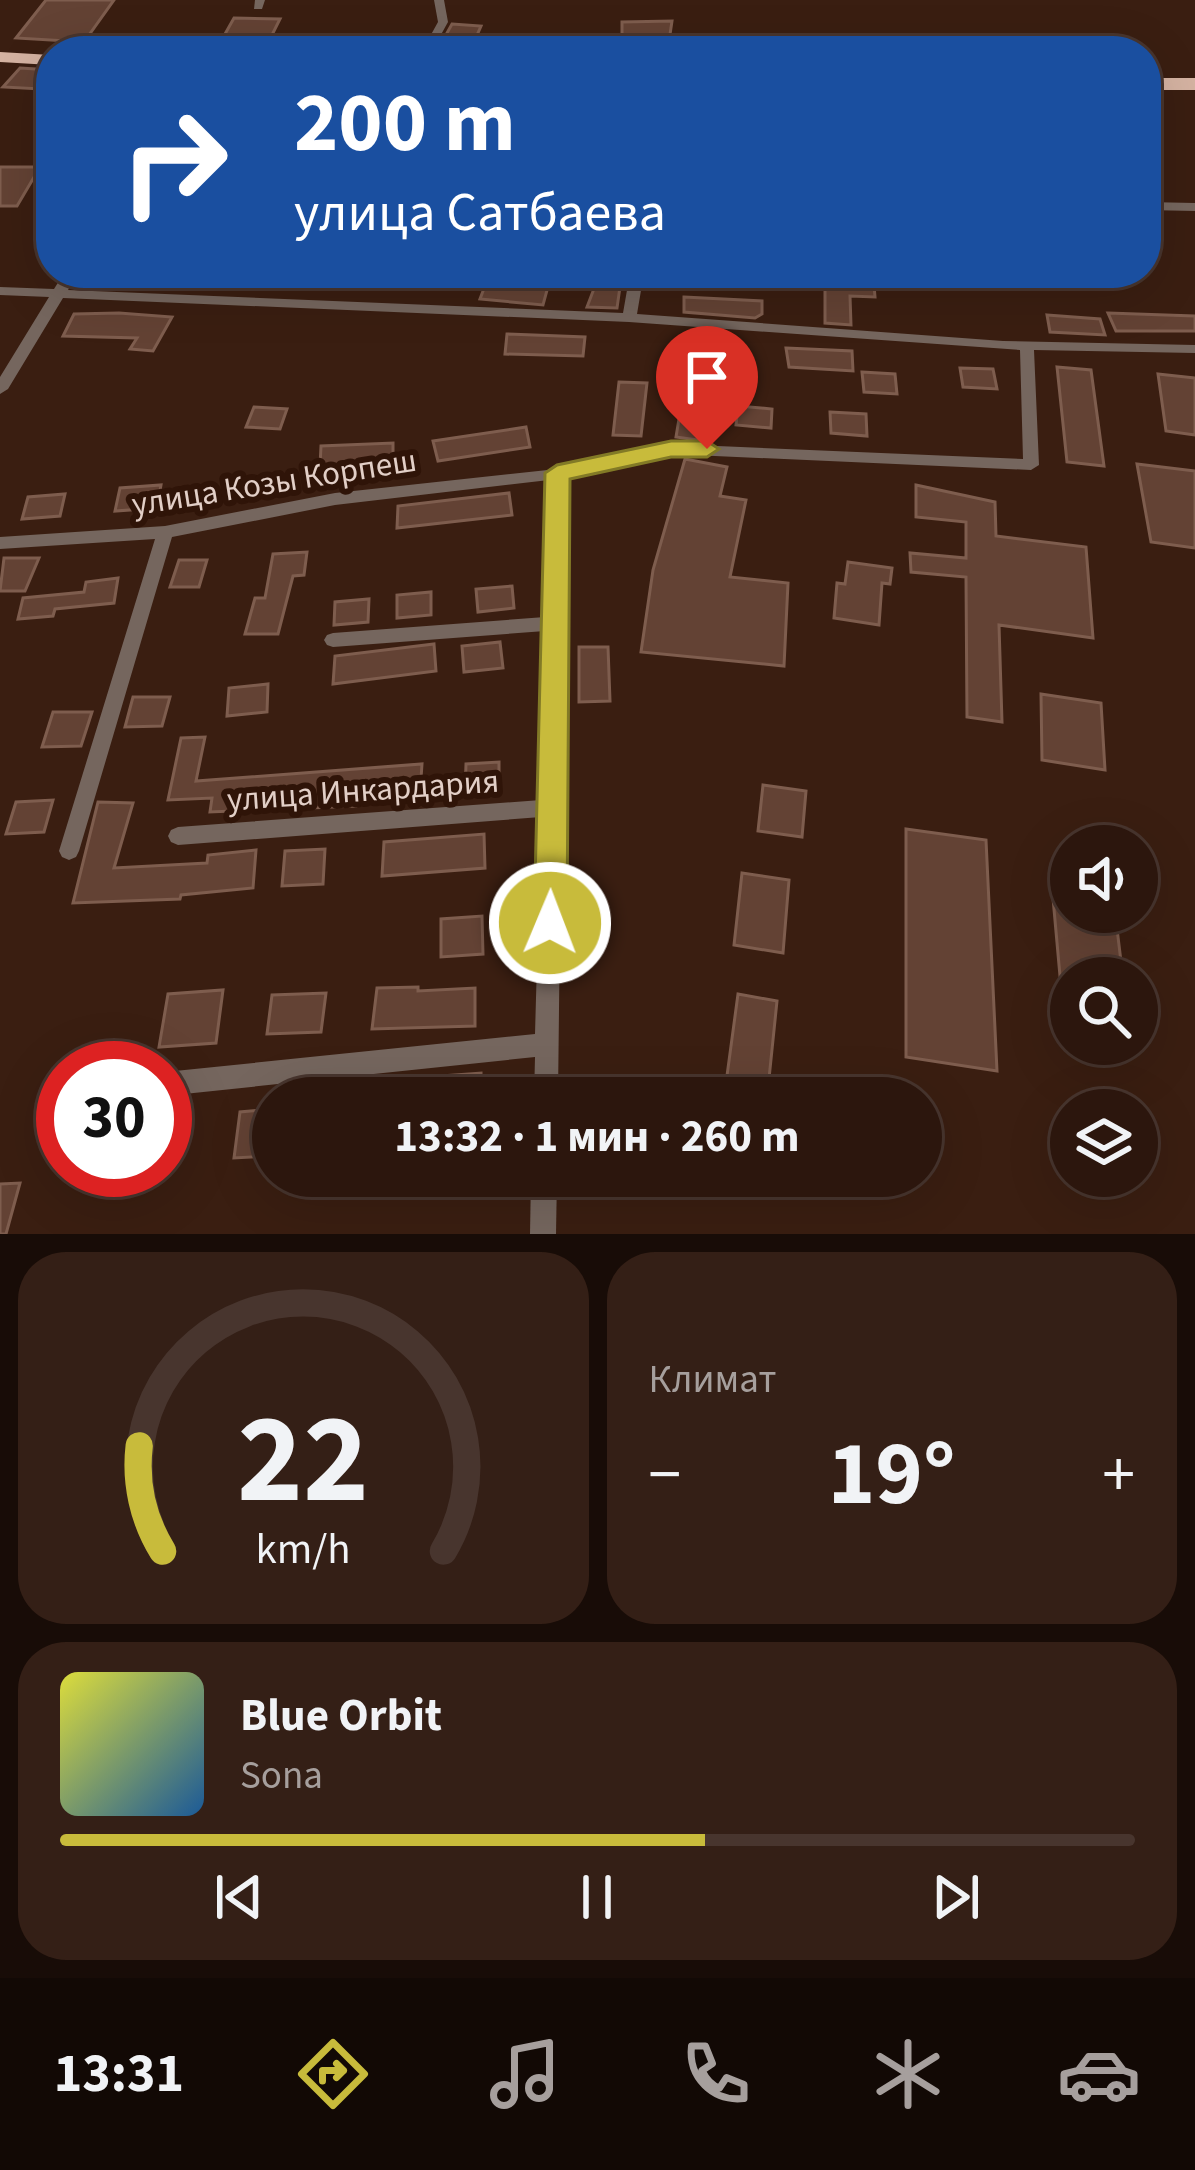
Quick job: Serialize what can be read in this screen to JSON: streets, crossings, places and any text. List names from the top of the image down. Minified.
{"streets":{"street":["улица Козы Корпеш","улица Инкардария"]},"page":{"turn":["200 m","улица Сатбаева"],"limit":"30","trip":"13:32 · 1 мин · 260 m","tile":"Климат","heat":["−","19°","+"],"song":["Blue Orbit","Sona"],"tabs":"13:31","gauge":["22","km/h"]}}
